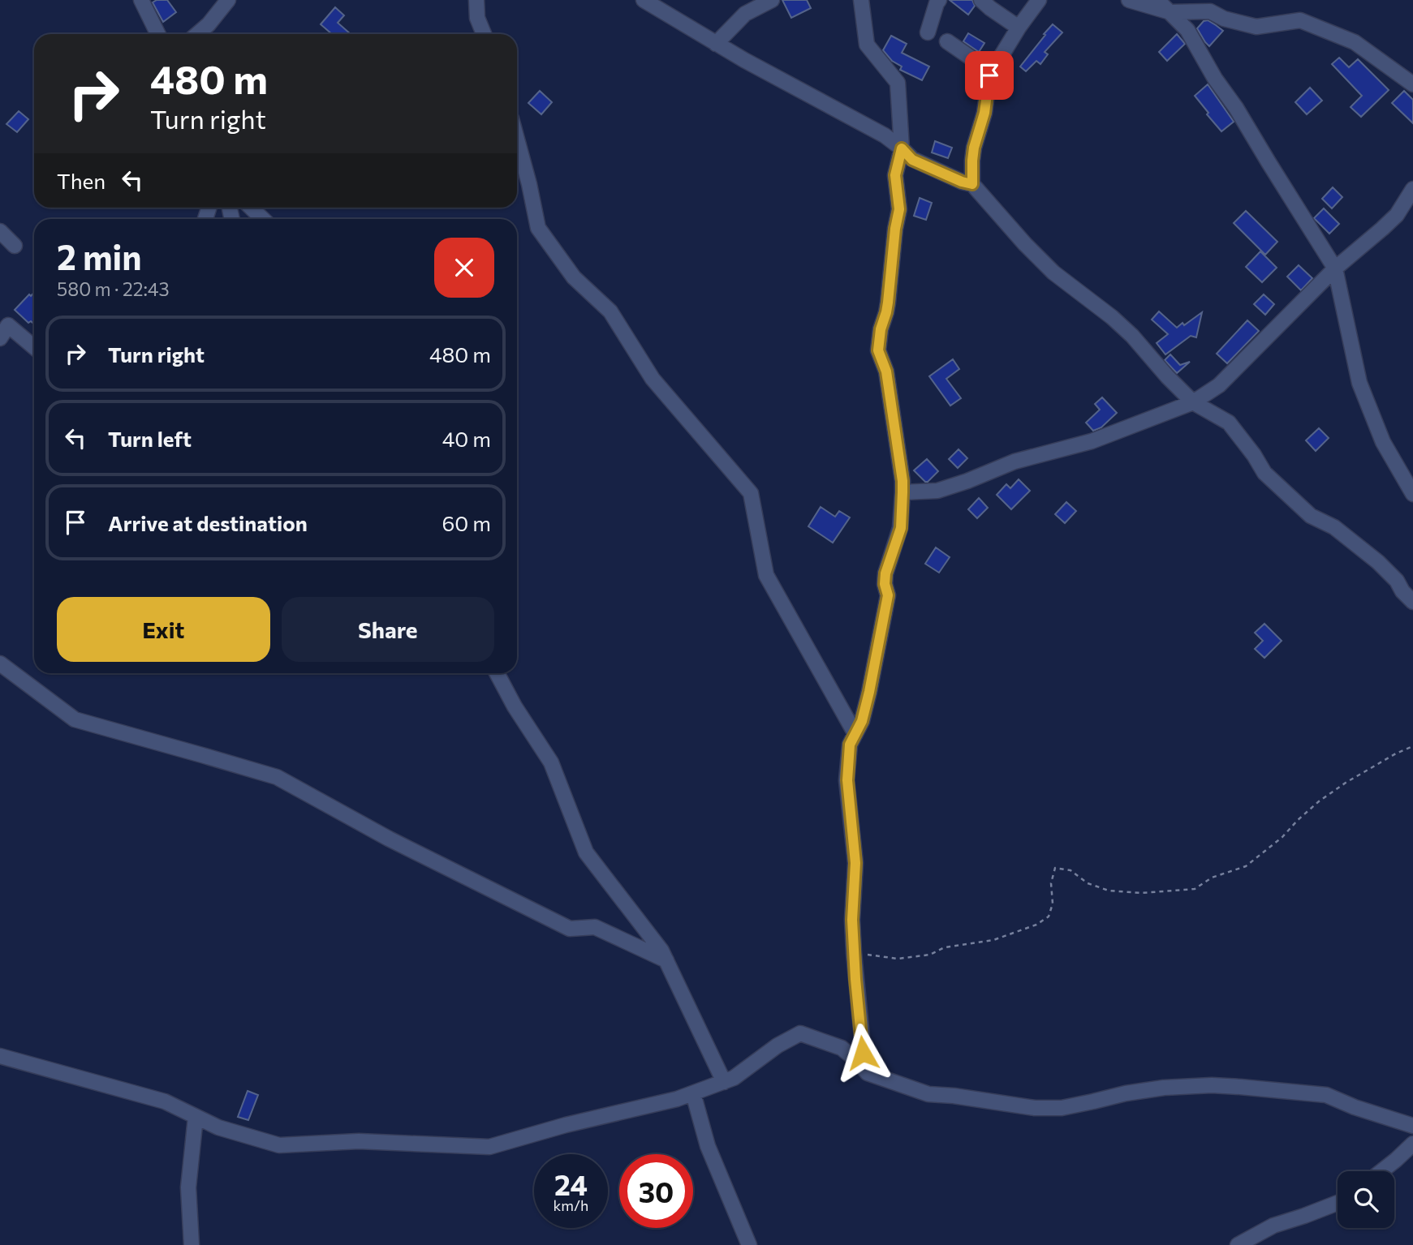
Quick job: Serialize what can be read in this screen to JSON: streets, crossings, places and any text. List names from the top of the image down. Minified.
{"page":{"turn":["480 m","Turn right"],"then":"Then","heading":["2 min","580 m · 22:43"],"list":[{"name":"Turn right","value":"480 m"},{"name":"Turn left","value":"40 m"},{"name":"Arrive at destination","value":"60 m"}],"buttons":["Exit","Share"],"speed":"24 km/h","limit":"30"}}
